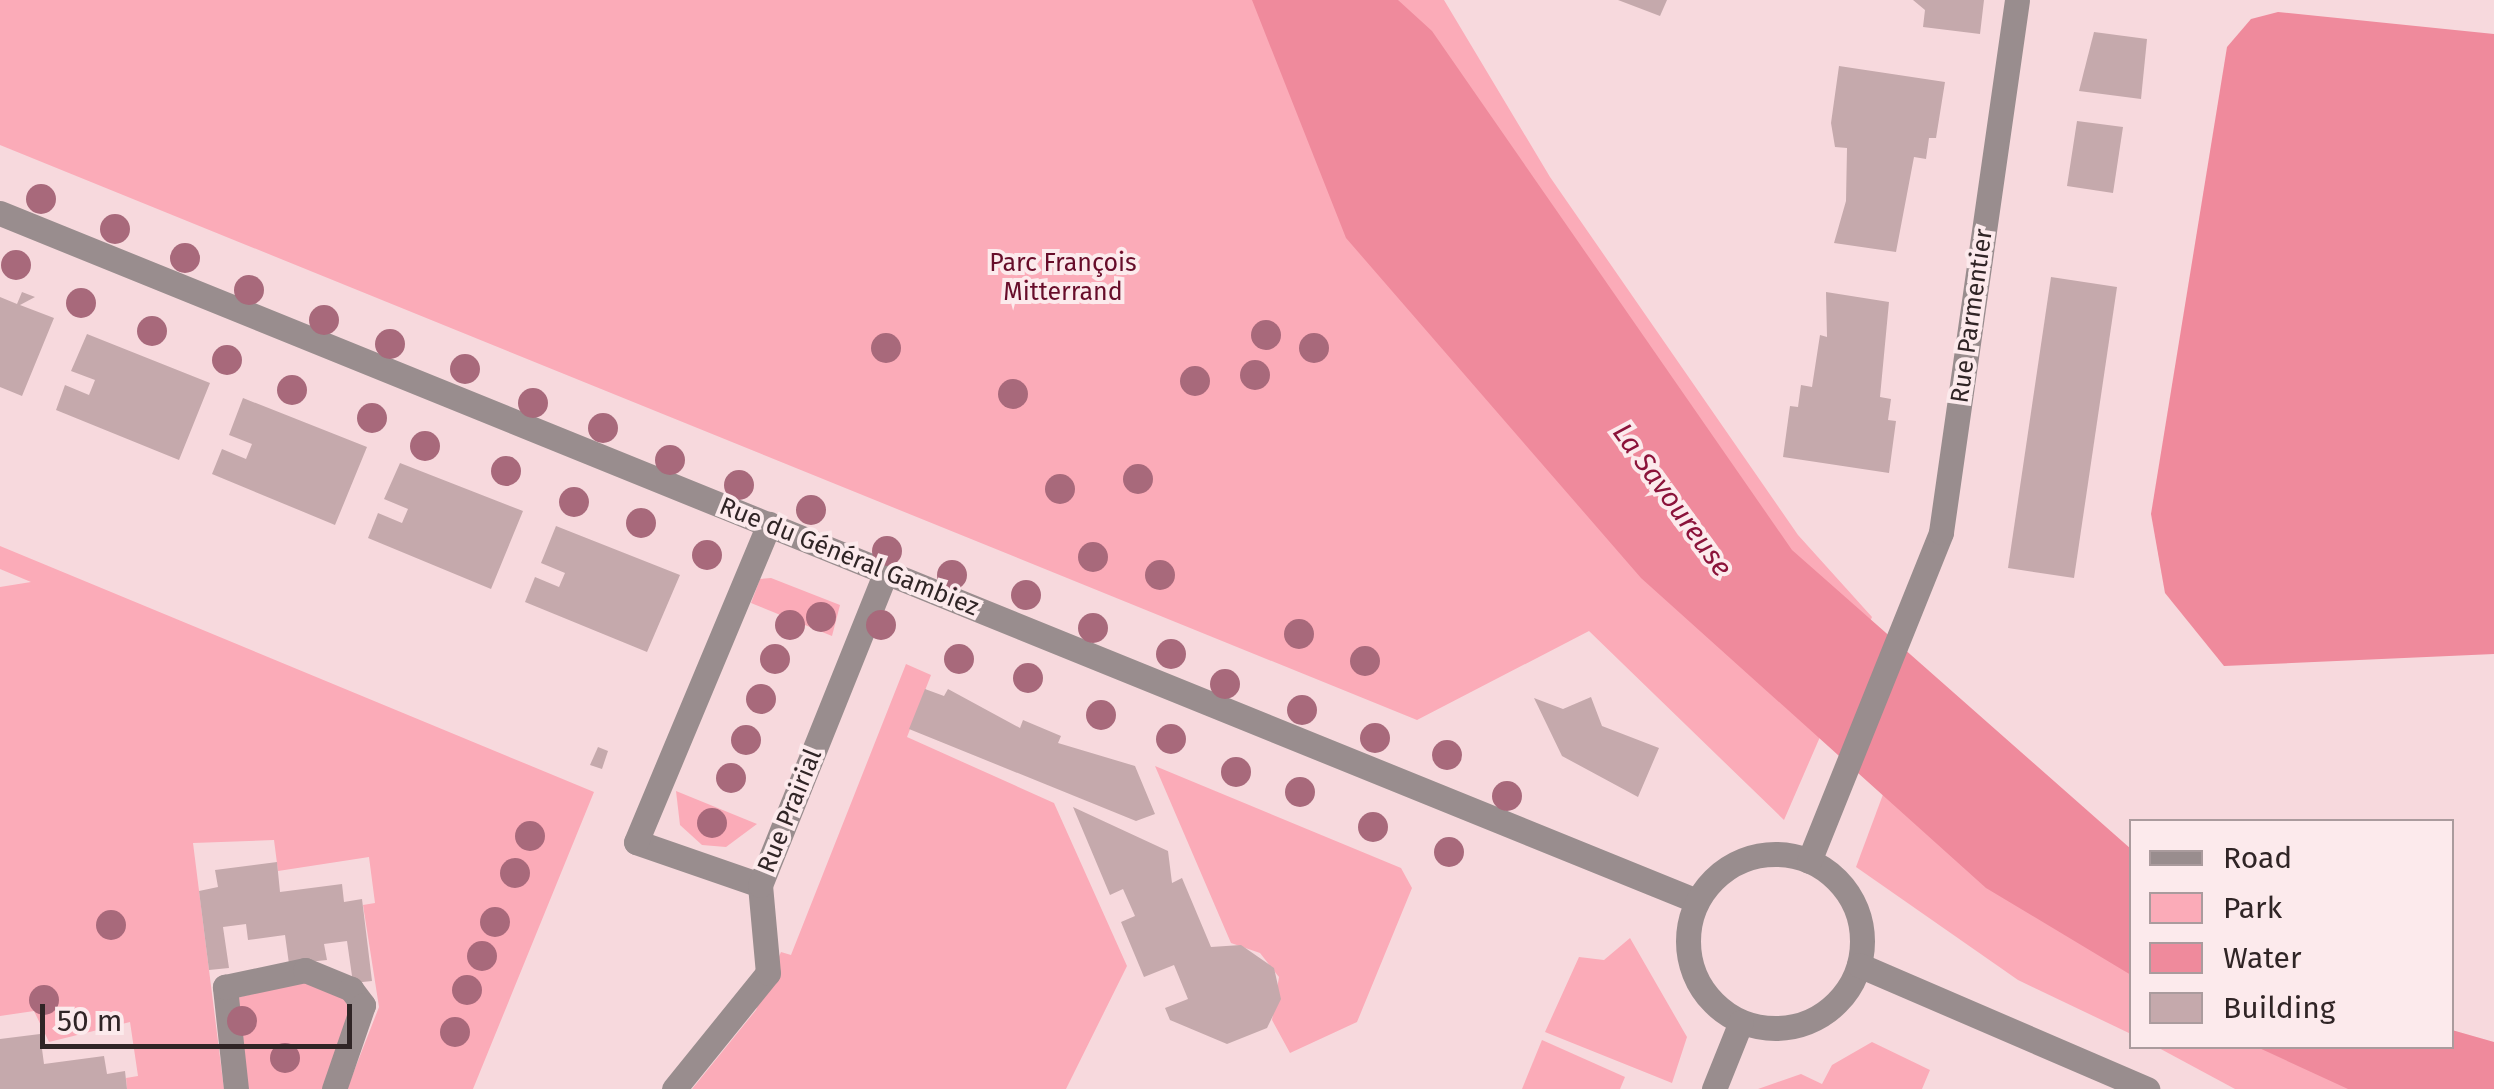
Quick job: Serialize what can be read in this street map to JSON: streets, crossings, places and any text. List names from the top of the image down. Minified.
{"streets":{"street":["Rue Parmentier","Rue du Général Gambiez","Rue Prairial"]},"crossings":[["Rue Parmentier","Rue du Général Gambiez"],["Rue du Général Gambiez","Rue Prairial"]],"water":["La Savoureuse"],"parks":["Parc François Mitterrand"],"legend":["Road","Park","Water","Building"],"scale_bar":"50 m"}
